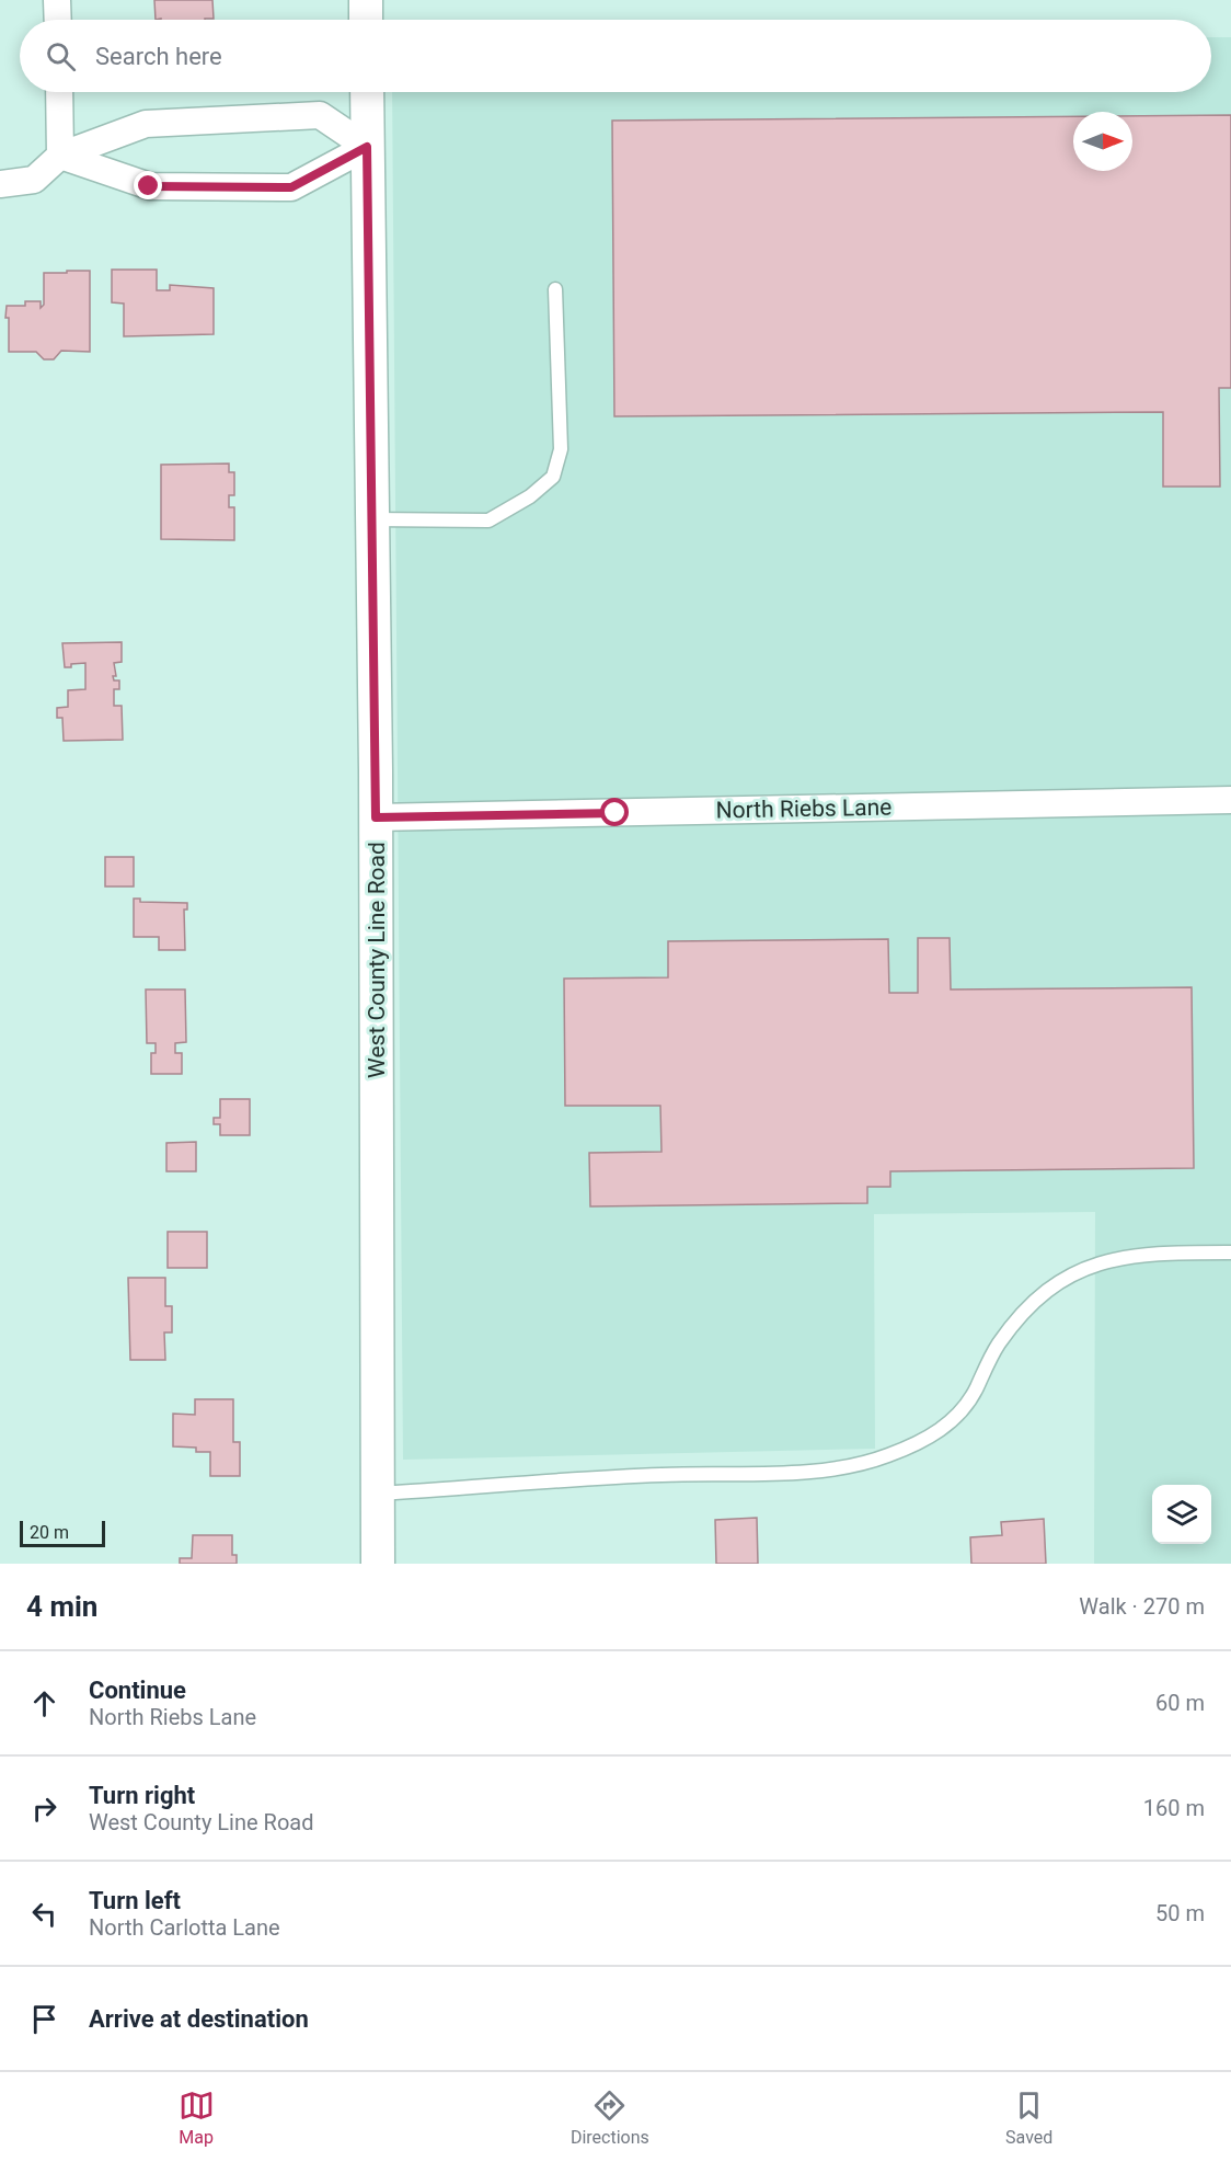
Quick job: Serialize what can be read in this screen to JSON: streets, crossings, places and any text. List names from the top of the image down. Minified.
{"streets":{"street":["North Riebs Lane","West County Line Road"]},"crossings":[["North Riebs Lane","West County Line Road"]],"scale_bar":"20 m","north":"right","page":{"search":"Search here","scale":"20 m","heading":["4 min","Walk · 270 m"],"list":[["Continue","North Riebs Lane","60 m"],["Turn right","West County Line Road","160 m"],["Turn left","North Carlotta Lane","50 m"],"Arrive at destination"],"nav":["Map","Directions","Saved"]}}
